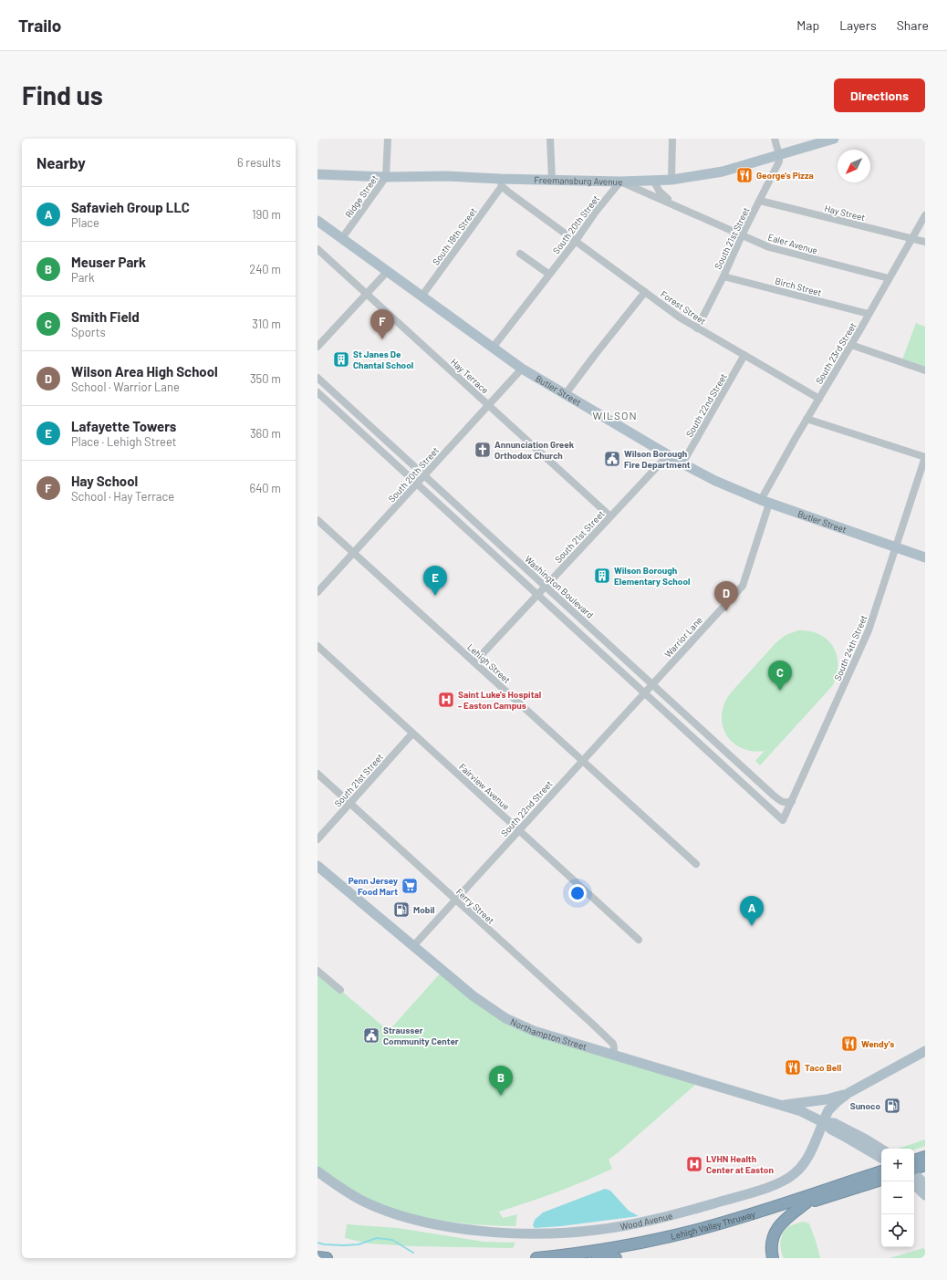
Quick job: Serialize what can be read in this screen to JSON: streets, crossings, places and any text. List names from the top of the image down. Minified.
{"streets":{"highway":["Lehigh Valley Thruway"],"main road":["Freemansburg Avenue","Butler Street","Northampton Street","Wood Avenue"],"street":["Ridge Street","Hay Street","South 20th Street","South 19th Street","South 21st Street","Ealer Avenue","Birch Street","Forest Street","South 23rd Street","Hay Terrace","South 22nd Street","Washington Boulevard","Warrior Lane","South 24th Street","Lehigh Street","Fairview Avenue","Ferry Street"]},"crossings":[["Freemansburg Avenue","Ridge Street"],["Freemansburg Avenue","South 20th Street"],["Freemansburg Avenue","South 19th Street"],["Freemansburg Avenue","South 21st Street"],["Freemansburg Avenue","Ealer Avenue"],["Freemansburg Avenue","Forest Street"],["Ridge Street","Butler Street"],["Hay Street","South 21st Street"],["Hay Street","South 23rd Street"],["South 20th Street","Ealer Avenue"],["South 20th Street","Forest Street"],["South 20th Street","Hay Terrace"],["South 20th Street","Butler Street"],["South 20th Street","Washington Boulevard"],["South 20th Street","Lehigh Street"],["South 19th Street","Forest Street"],["South 19th Street","Butler Street"],["South 21st Street","Ealer Avenue"],["South 21st Street","Birch Street"],["South 21st Street","Forest Street"],["South 21st Street","Hay Terrace"],["South 21st Street","Butler Street"],["South 21st Street","Washington Boulevard"],["South 21st Street","Lehigh Street"],["South 21st Street","Fairview Avenue"],["South 21st Street","Ferry Street"],["Ealer Avenue","South 23rd Street"],["Birch Street","South 23rd Street"],["Forest Street","South 23rd Street"],["Forest Street","South 22nd Street"],["South 23rd Street","Butler Street"],["South 23rd Street","Warrior Lane"],["Butler Street","South 22nd Street"],["Butler Street","Warrior Lane"],["Butler Street","South 24th Street"],["South 22nd Street","Washington Boulevard"],["South 22nd Street","Warrior Lane"],["South 22nd Street","South 24th Street"],["South 22nd Street","Lehigh Street"],["South 22nd Street","Fairview Avenue"],["South 22nd Street","Ferry Street"],["South 22nd Street","Northampton Street"],["Washington Boulevard","Warrior Lane"],["Washington Boulevard","South 24th Street"],["Ferry Street","Northampton Street"],["Northampton Street","Wood Avenue"]],"districts":["WILSON"],"places":{"restaurant":["George's Pizza","Wendy's","Taco Bell"],"building":["St Janes De Chantal School","Wilson Borough Elementary School"],"church":["Annunciation Greek Orthodox Church"],"public building":["Wilson Borough Fire Department","Strausser Community Center"],"hospital":["Saint Luke's Hospital - Easton Campus","LVHN Health Center at Easton"],"supermarket":["Penn Jersey Food Mart"],"fuel station":["Mobil","Sunoco"]},"north":"bottom left","page":{"header":"Trailo","nav":["Map","Layers","Share"],"buttons":"Directions","title":"Find us","heading":["Nearby","6 results"],"list":[{"mark":"A","name":"Safavieh Group LLC","note":"Place","value":"190 m"},{"mark":"B","name":"Meuser Park","note":"Park","value":"240 m"},{"mark":"C","name":"Smith Field","note":"Sports","value":"310 m"},{"mark":"D","name":"Wilson Area High School","note":"School · Warrior Lane","value":"350 m"},{"mark":"E","name":"Lafayette Towers","note":"Place · Lehigh Street","value":"360 m"},{"mark":"F","name":"Hay School","note":"School · Hay Terrace","value":"640 m"}],"pins":["F","E","D","C","A","B"],"map_buttons":["+","−"]}}
